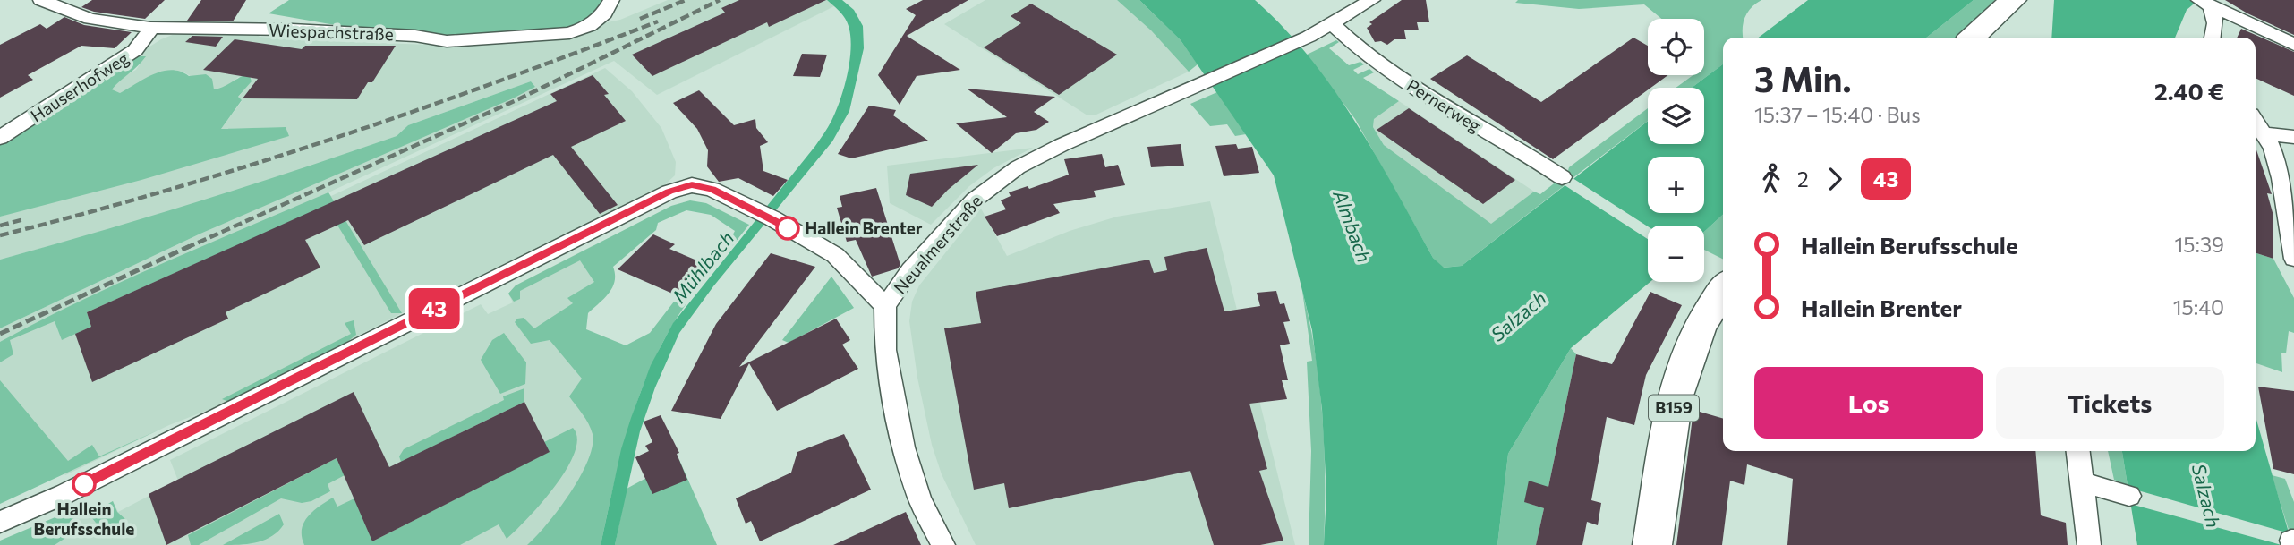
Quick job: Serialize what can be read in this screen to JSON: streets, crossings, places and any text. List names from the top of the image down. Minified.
{"streets":{"main road":["B159"],"street":["Wiespachstraße","Hauserhofweg","Pernerweg","Neualmerstraße"]},"crossings":[["Wiespachstraße","Hauserhofweg"],["Pernerweg","Neualmerstraße"]],"water":["Almbach","Mühlbach","Salzach"],"places":["Hallein Brenter","Hallein Berufsschule"],"lines":["bus line 43"],"page":{"on_map":"43","map_buttons":["+","−"],"heading":["3 Min.","15:37 – 15:40 · Bus","2.40 €"],"legs":["2","43"],"list":[{"name":"Hallein Berufsschule","value":"15:39"},{"name":"Hallein Brenter","value":"15:40"}],"buttons":["Los","Tickets"]}}
